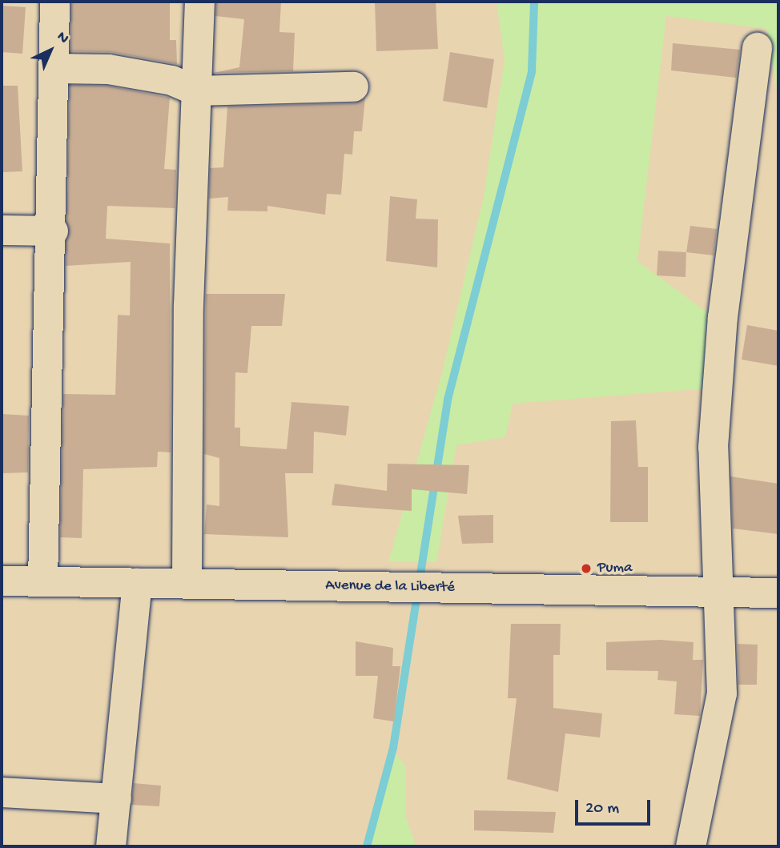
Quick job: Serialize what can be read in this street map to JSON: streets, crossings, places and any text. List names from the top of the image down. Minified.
{"streets":{"street":["Avenue de la Liberté"]},"places":["Puma"],"scale_bar":"20 m","north":"top right"}
